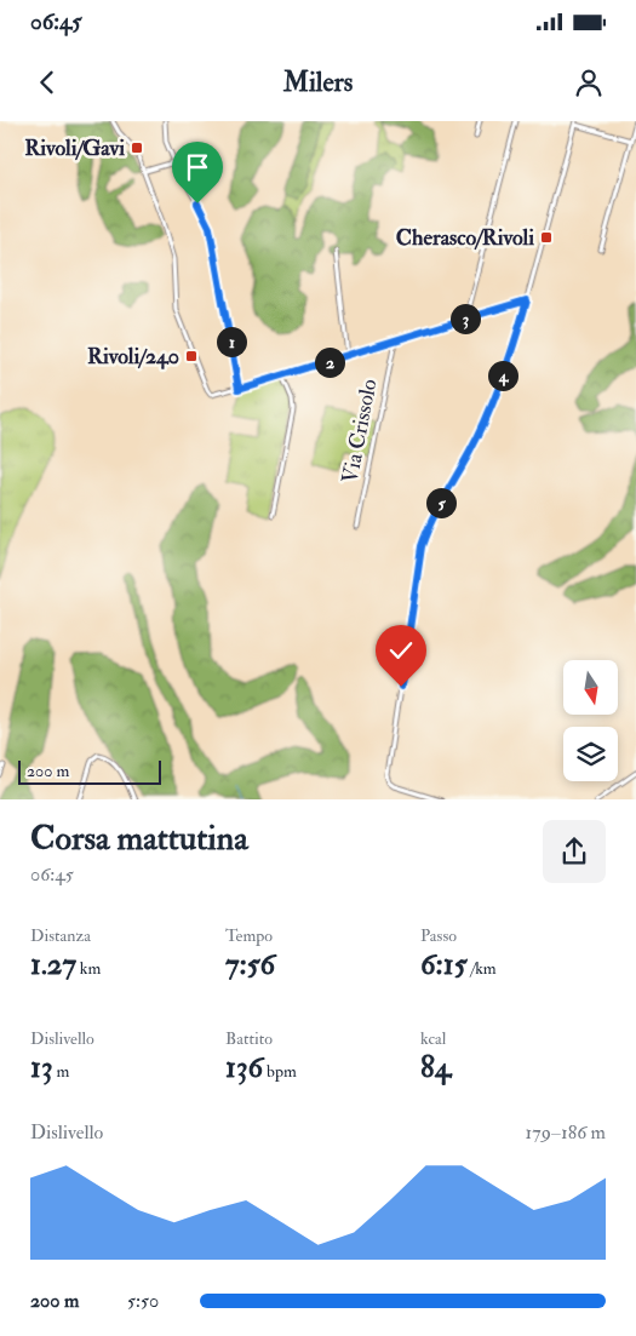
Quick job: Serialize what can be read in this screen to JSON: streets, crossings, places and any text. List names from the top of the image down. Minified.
{"streets":{"street":["Via Crissolo"]},"places":{"transit":["Rivoli/Gavi","Cherasco/Rivoli","Rivoli/240"]},"scale_bar":"200 m","north":"bottom","page":{"status":"06:45","header":"Milers","pins":["3","1","2","4","5"],"scale":"200 m","heading":["Corsa mattutina","06:45"],"stats":[["Distanza","1.27 km"],["Tempo","7:56"],["Passo","6:15 /km"],["Dislivello","13 m"],["Battito","136 bpm"],["kcal","84"]],"chart":["Dislivello","179–186 m"],"list":[{"name":"200 m","note":"5:50"}]}}
